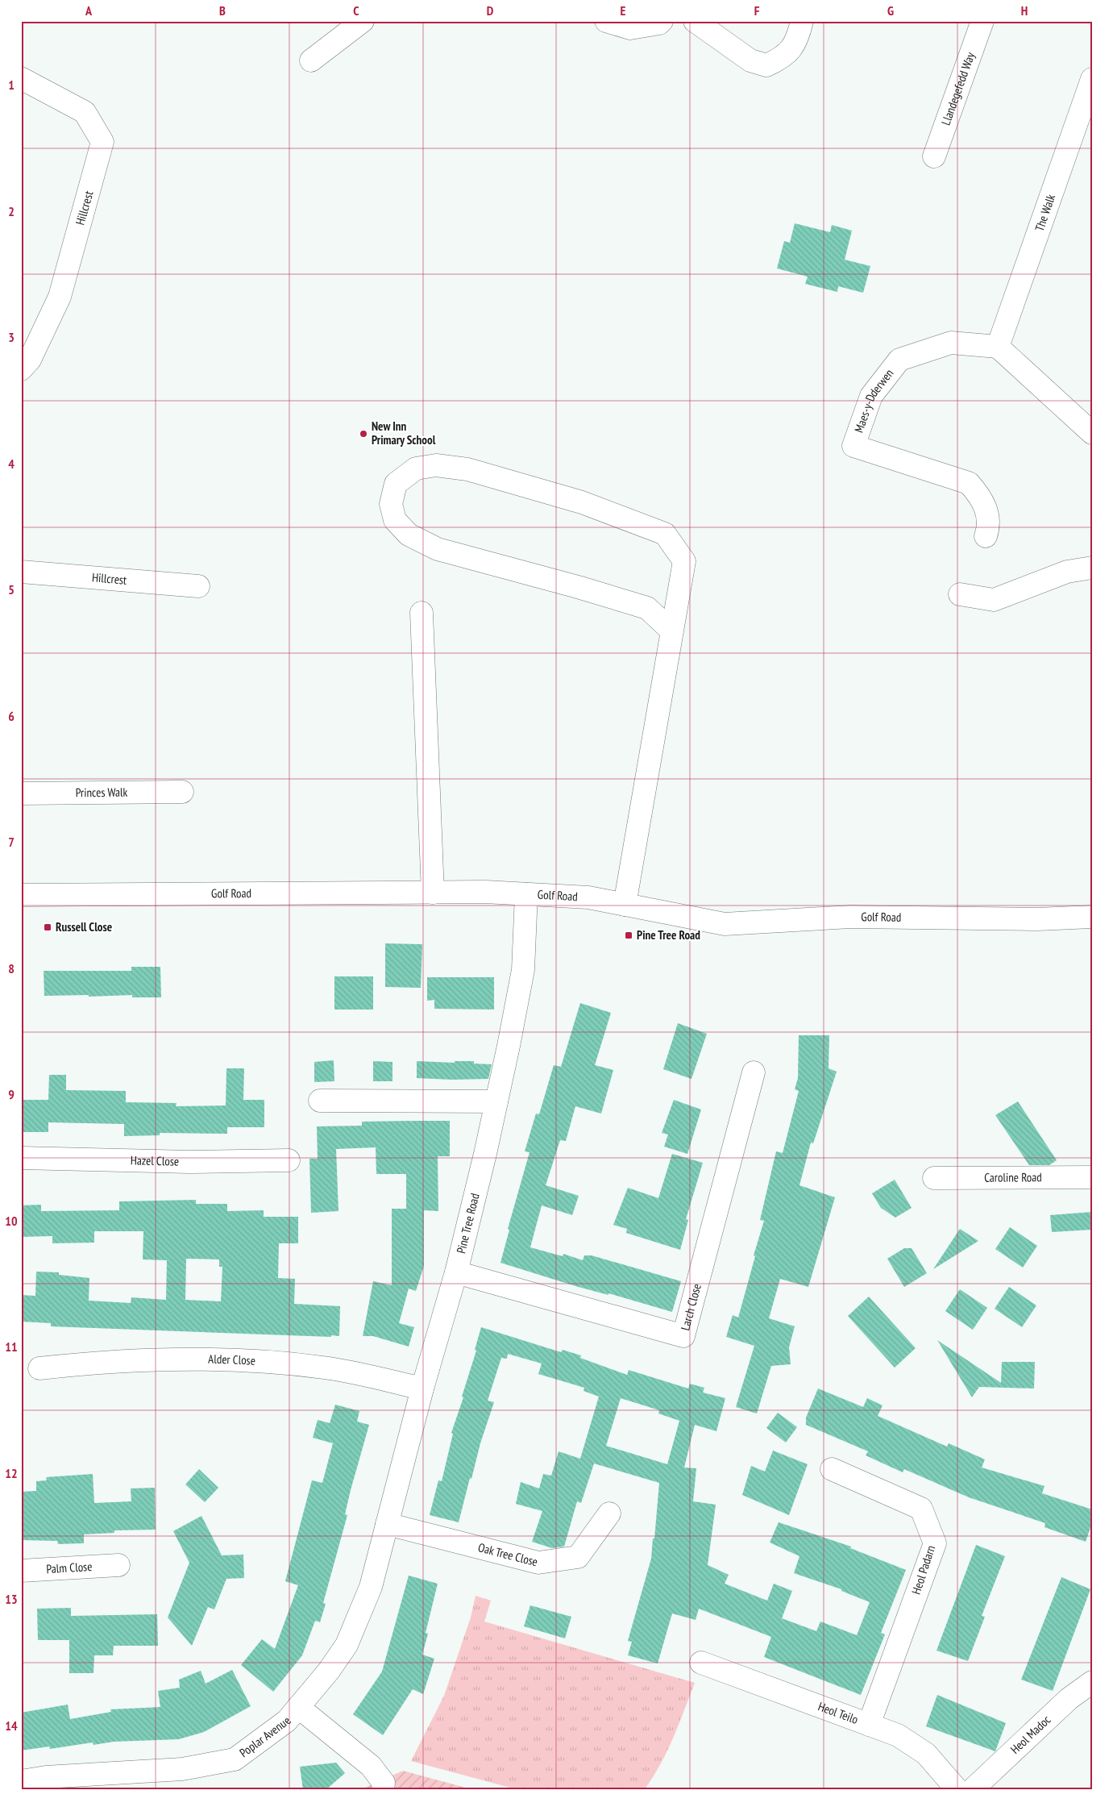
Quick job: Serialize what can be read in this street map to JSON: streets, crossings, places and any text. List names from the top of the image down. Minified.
{"streets":{"street":["Llandegefedd Way","Hillcrest","The Walk","Maes-y-Dderwen","Princes Walk","Golf Road","Hazel Close","Caroline Road","Pine Tree Road","Larch Close","Alder Close","Oak Tree Close","Palm Close","Heol Padarn","Heol Teilo","Heol Madoc","Poplar Avenue"]},"crossings":[["The Walk","Maes-y-Dderwen"],["Golf Road","Pine Tree Road"],["Pine Tree Road","Larch Close"],["Pine Tree Road","Alder Close"],["Pine Tree Road","Oak Tree Close"],["Pine Tree Road","Poplar Avenue"],["Oak Tree Close","Poplar Avenue"],["Heol Padarn","Heol Teilo"]],"places":{"other":["New Inn Primary School"],"transit":["Russell Close","Pine Tree Road"]},"grid":{"columns":["A","B","C","D","E","F","G","H"],"rows":["1","2","3","4","5","6","7","8","9","10","11","12","13","14"]}}
